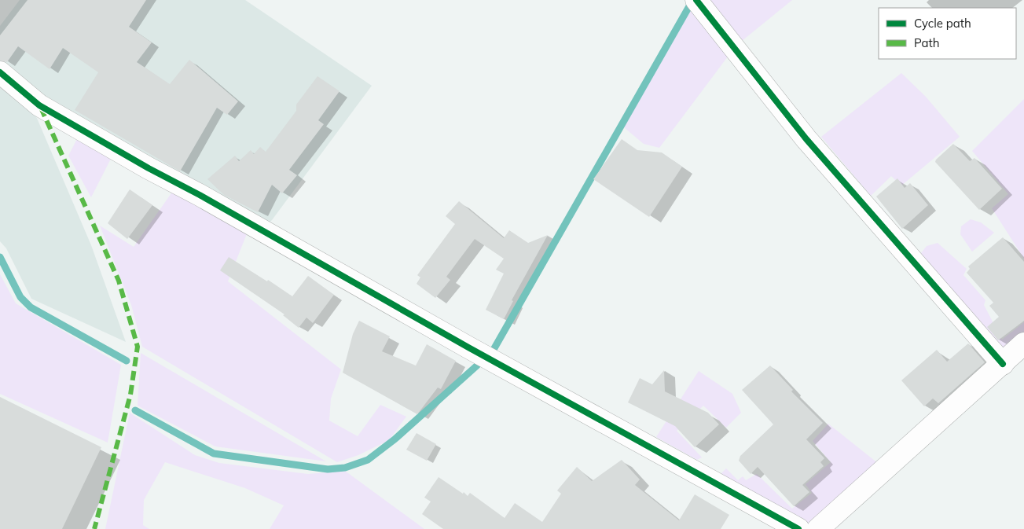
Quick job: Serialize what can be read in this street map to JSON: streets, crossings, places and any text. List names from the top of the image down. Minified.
{"legend":["Cycle path","Path"]}
